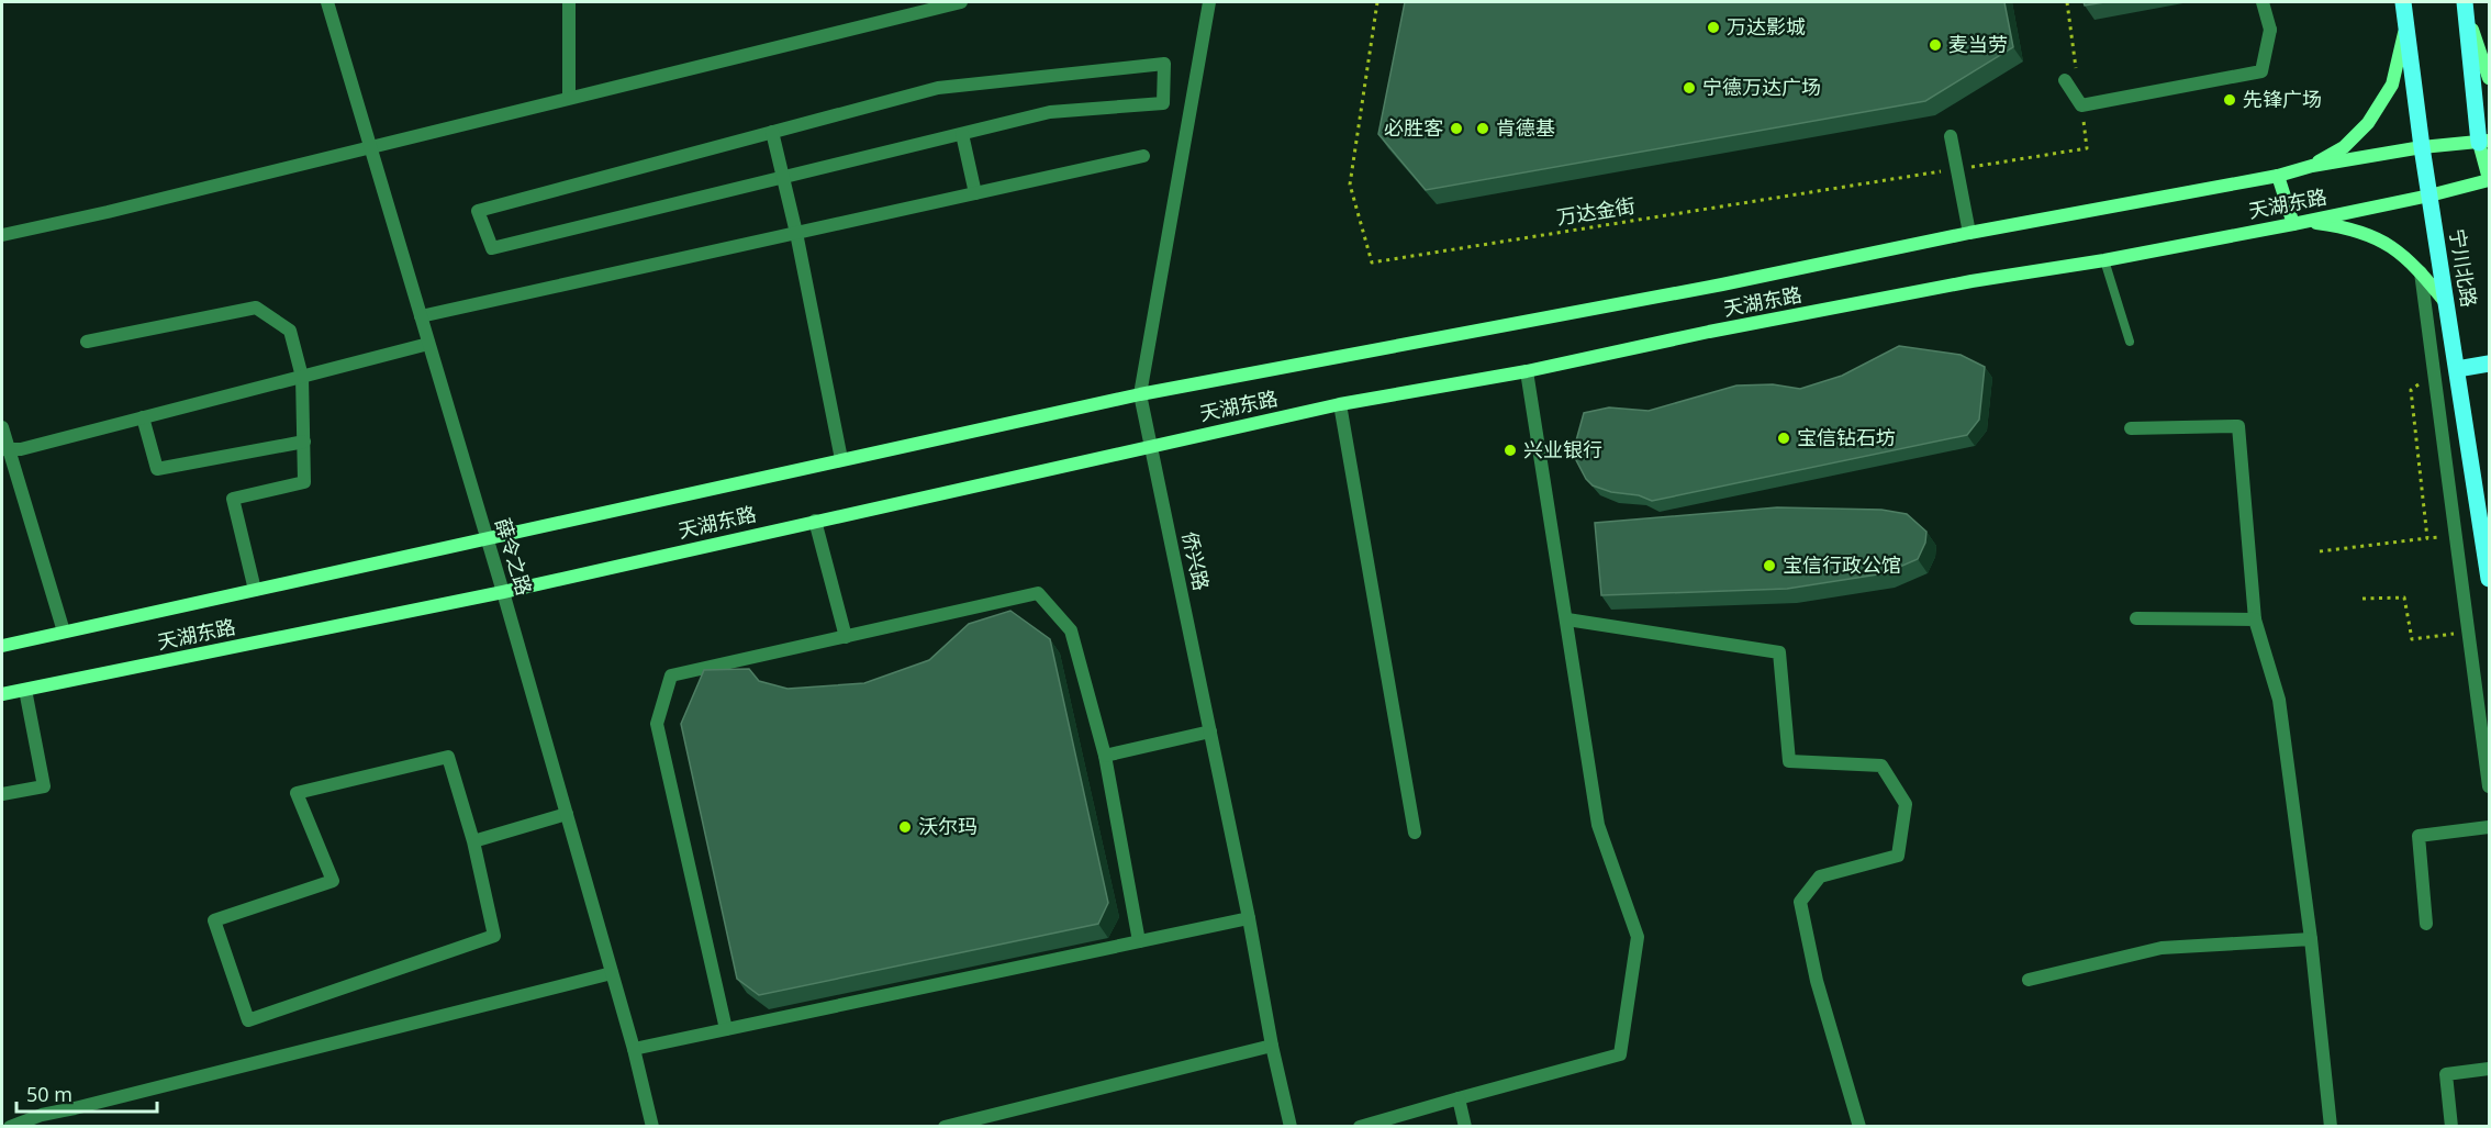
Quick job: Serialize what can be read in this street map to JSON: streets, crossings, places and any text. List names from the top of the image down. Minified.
{"streets":{"main road":["天湖东路","宁川北路"],"street":["薛令之路","侨兴路"],"path":["万达金街"]},"crossings":[["天湖东路","宁川北路"],["天湖东路","薛令之路"],["天湖东路","侨兴路"]],"places":["万达影城","麦当劳","宁德万达广场","先锋广场","必胜客","肯德基","宝信钻石坊","兴业银行","宝信行政公馆","沃尔玛"],"scale_bar":"50 m"}
